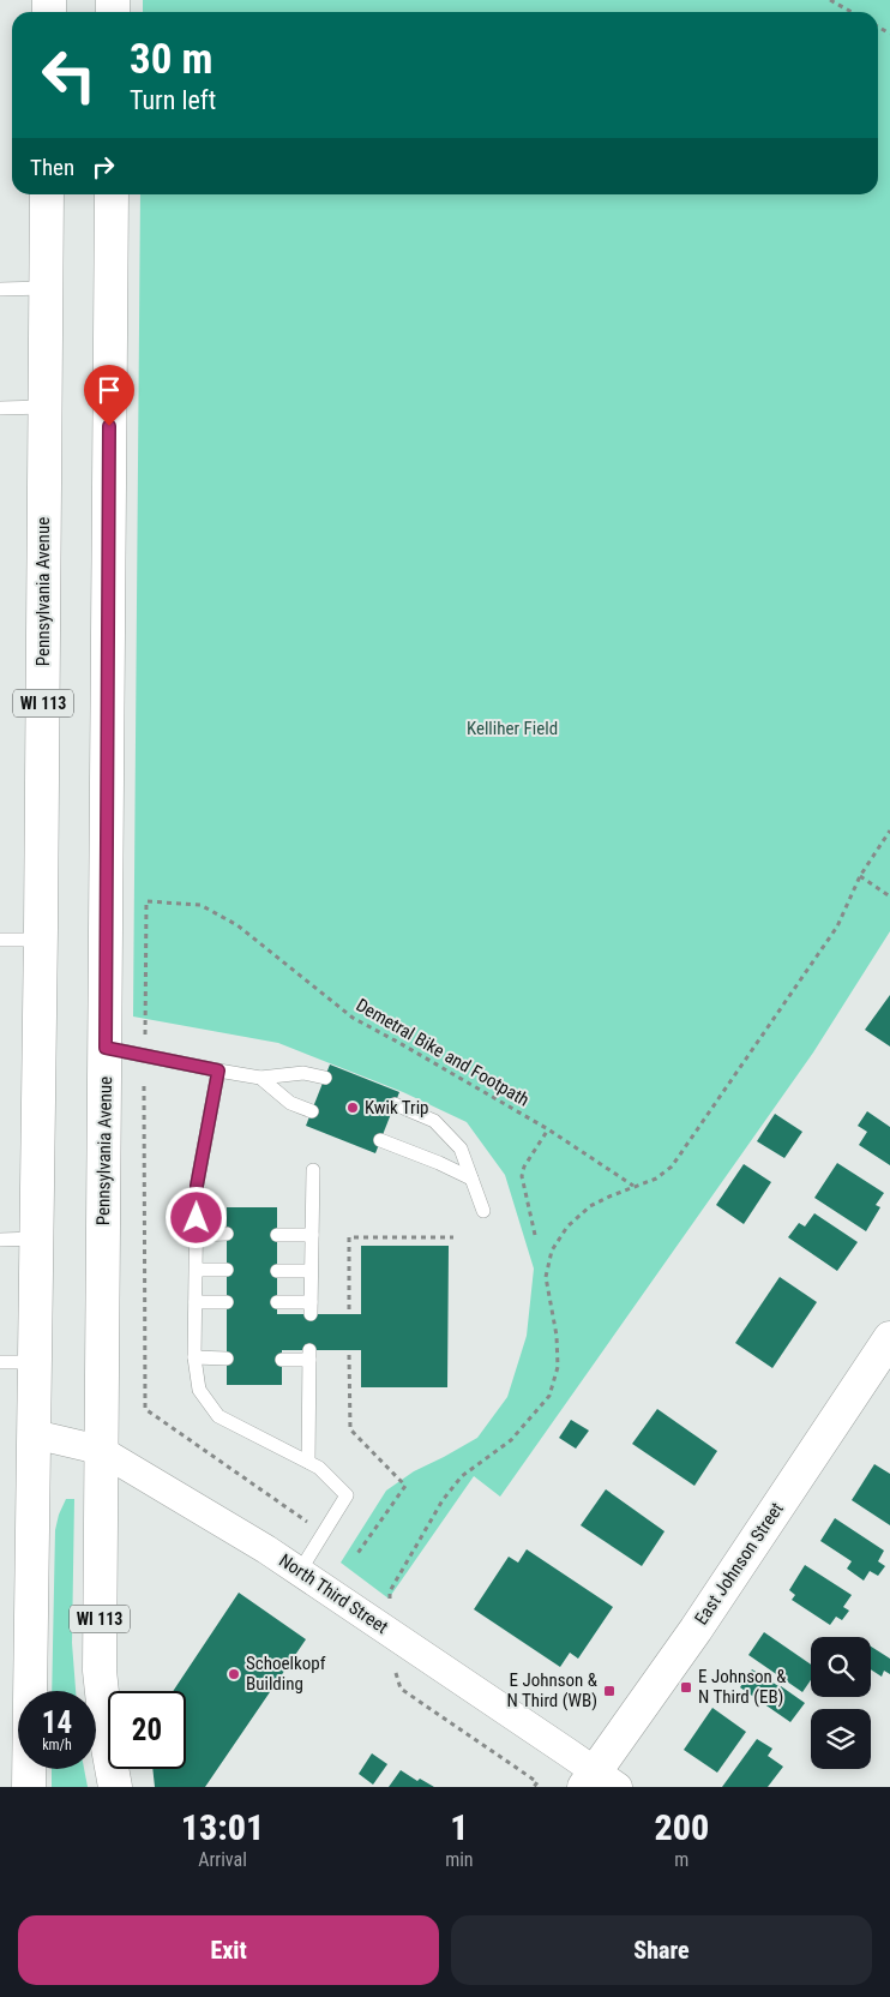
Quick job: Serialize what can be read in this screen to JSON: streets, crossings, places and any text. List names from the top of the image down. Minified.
{"streets":{"main road":["Pennsylvania Avenue","WI 113","East Johnson Street"],"street":["North Third Street"],"path":["Demetral Bike and Footpath"]},"crossings":[["Pennsylvania Avenue","North Third Street"],["East Johnson Street","North Third Street"]],"parks":["Kelliher Field"],"places":{"other":["Kwik Trip","Schoelkopf Building"],"transit":["E Johnson & N Third (EB)","E Johnson & N Third (WB)"]},"page":{"turn":["30 m","Turn left"],"then":"Then","speed":"14 km/h","limit":"20","eta":["13:01","Arrival","1","min","200","m"],"buttons":["Exit","Share"]}}
